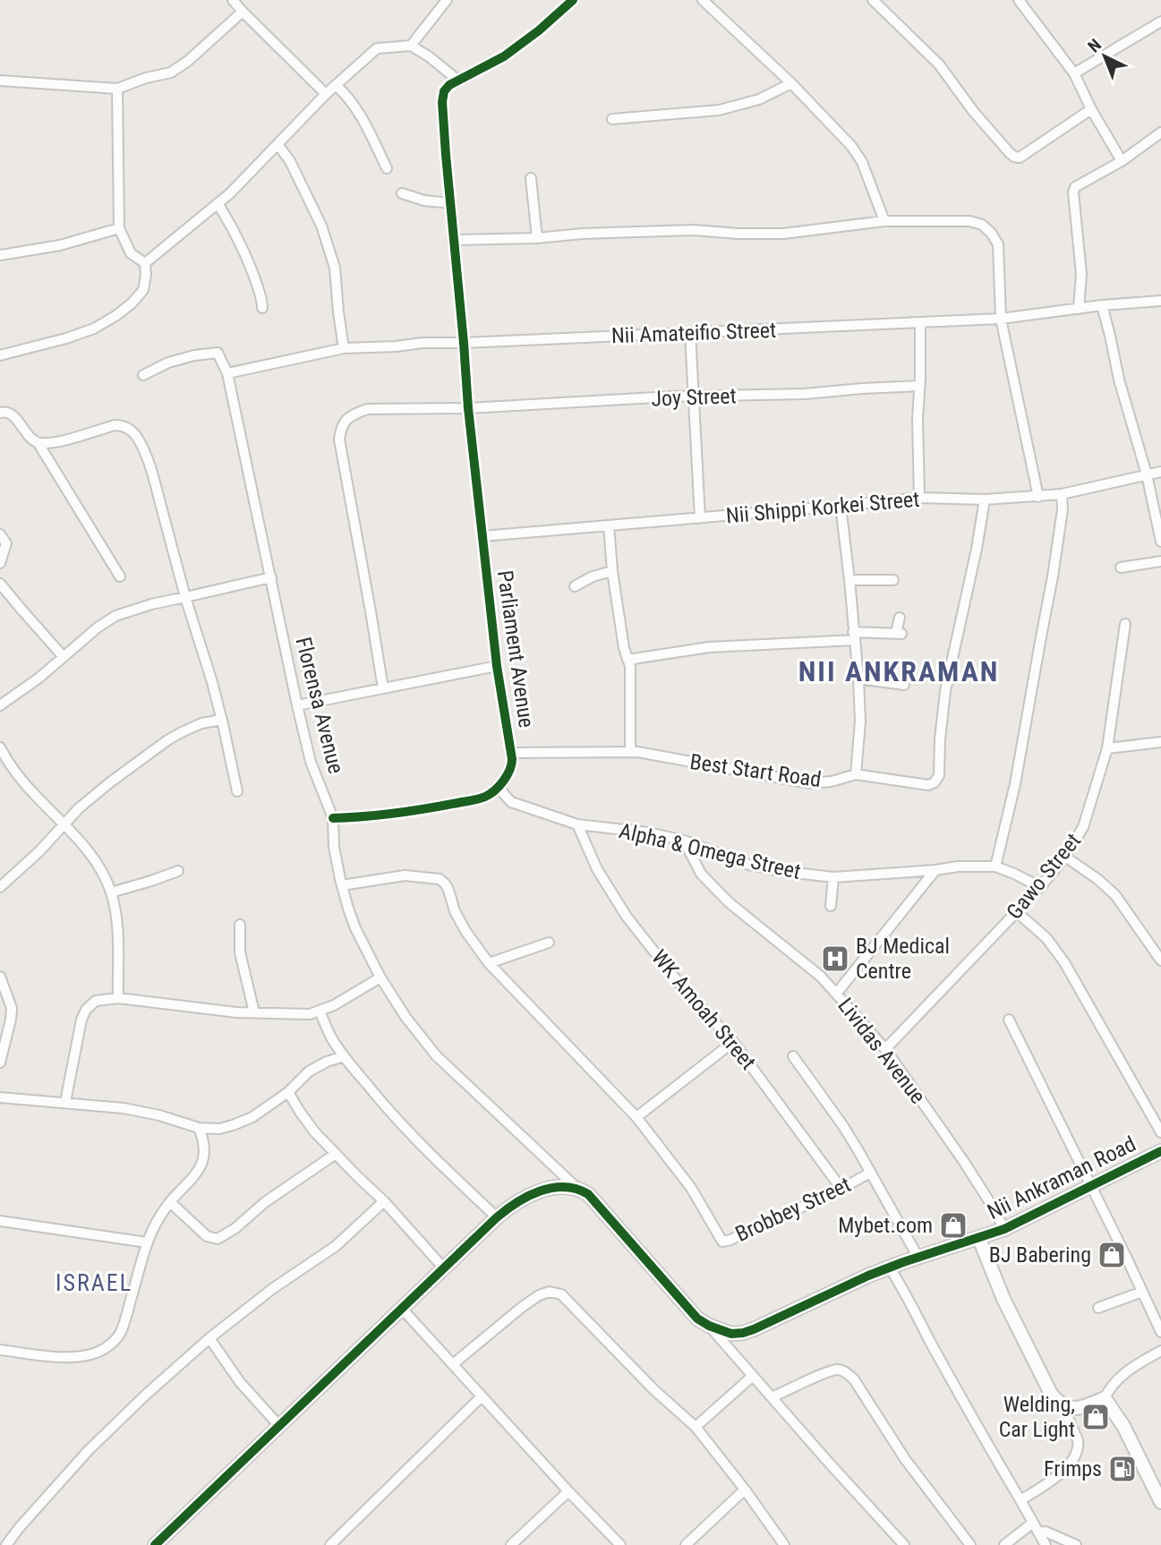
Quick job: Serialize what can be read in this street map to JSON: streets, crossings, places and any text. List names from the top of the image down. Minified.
{"streets":{"street":["Nii Amateifio Street","Joy Street","Nii Shippi Korkei Street","Parliament Avenue","Florensa Avenue","Best Start Road","Alpha & Omega Street","Gawo Street","WK Amoah Street","Lividas Avenue","Nii Ankraman Road","Brobbey Street"]},"crossings":[["Nii Amateifio Street","Parliament Avenue"],["Nii Amateifio Street","Florensa Avenue"],["Joy Street","Parliament Avenue"],["Nii Shippi Korkei Street","Parliament Avenue"],["Nii Shippi Korkei Street","Best Start Road"],["Parliament Avenue","Best Start Road"],["Parliament Avenue","Alpha & Omega Street"],["Alpha & Omega Street","Gawo Street"],["Alpha & Omega Street","WK Amoah Street"],["Alpha & Omega Street","Lividas Avenue"],["Gawo Street","Lividas Avenue"],["WK Amoah Street","Brobbey Street"],["Lividas Avenue","Nii Ankraman Road"]],"districts":["NII ANKRAMAN","ISRAEL"],"places":{"hospital":["BJ Medical Centre"],"shop":["Mybet.com","BJ Babering","Welding, Car Light"],"fuel station":["Frimps"]},"north":"top left"}
